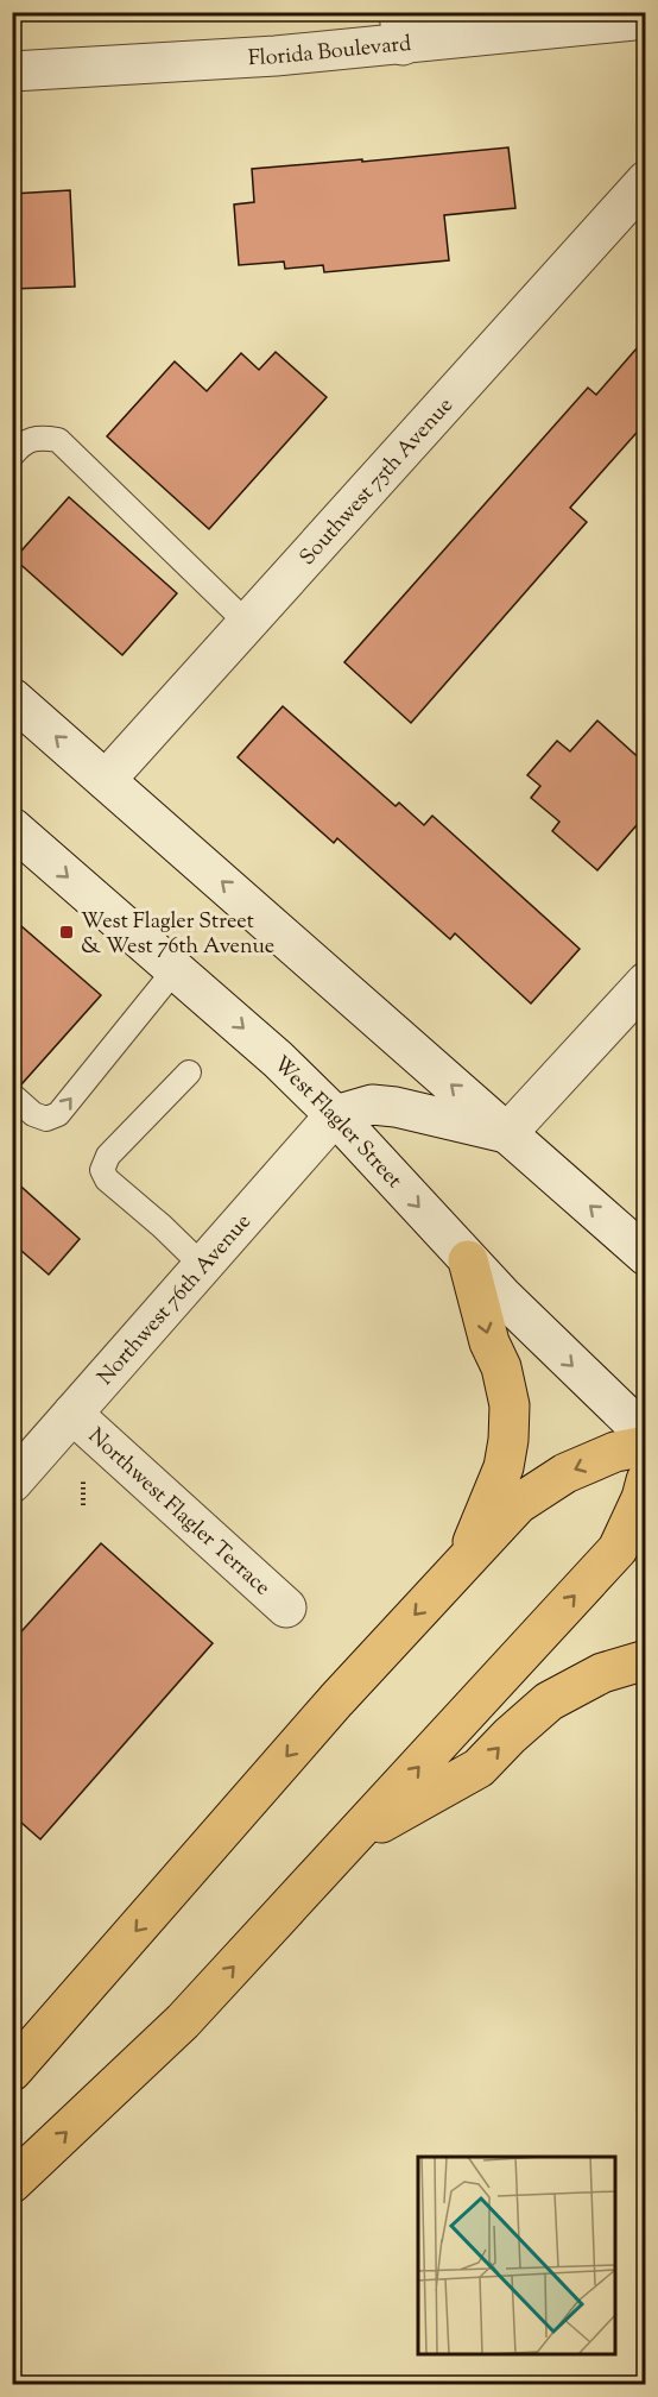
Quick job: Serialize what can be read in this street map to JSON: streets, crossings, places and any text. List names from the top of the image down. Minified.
{"streets":{"street":["Florida Boulevard","Southwest 75th Avenue","West Flagler Street","Northwest 76th Avenue","Northwest Flagler Terrace"]},"crossings":[["West Flagler Street","Northwest 76th Avenue"],["Northwest 76th Avenue","Northwest Flagler Terrace"]],"places":{"transit":["West Flagler Street & West 76th Avenue"]}}
